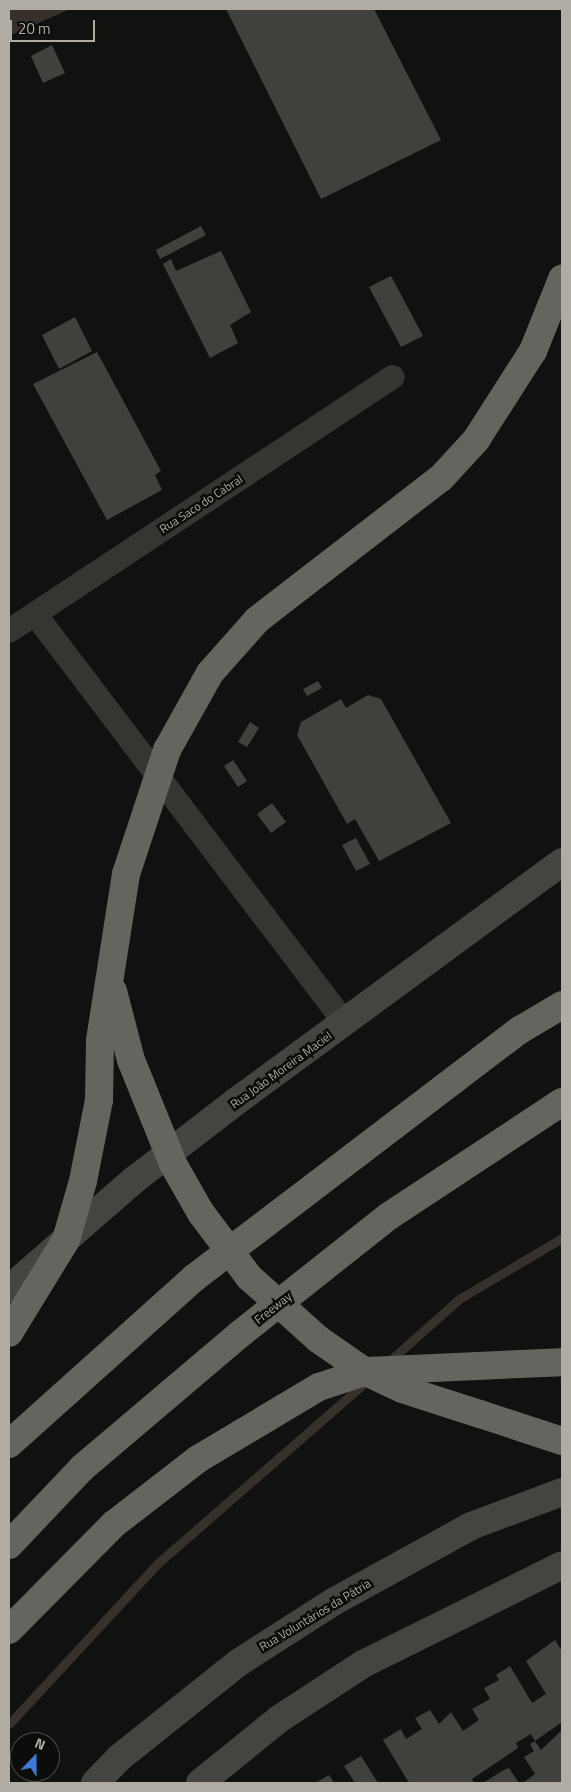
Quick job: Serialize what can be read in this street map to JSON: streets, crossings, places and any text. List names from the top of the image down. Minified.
{"streets":{"highway":["Freeway"],"main road":["Rua João Moreira Maciel","Rua Voluntários da Pátria"],"street":["Rua Saco do Cabral"]},"scale_bar":"20 m","north":"top"}
